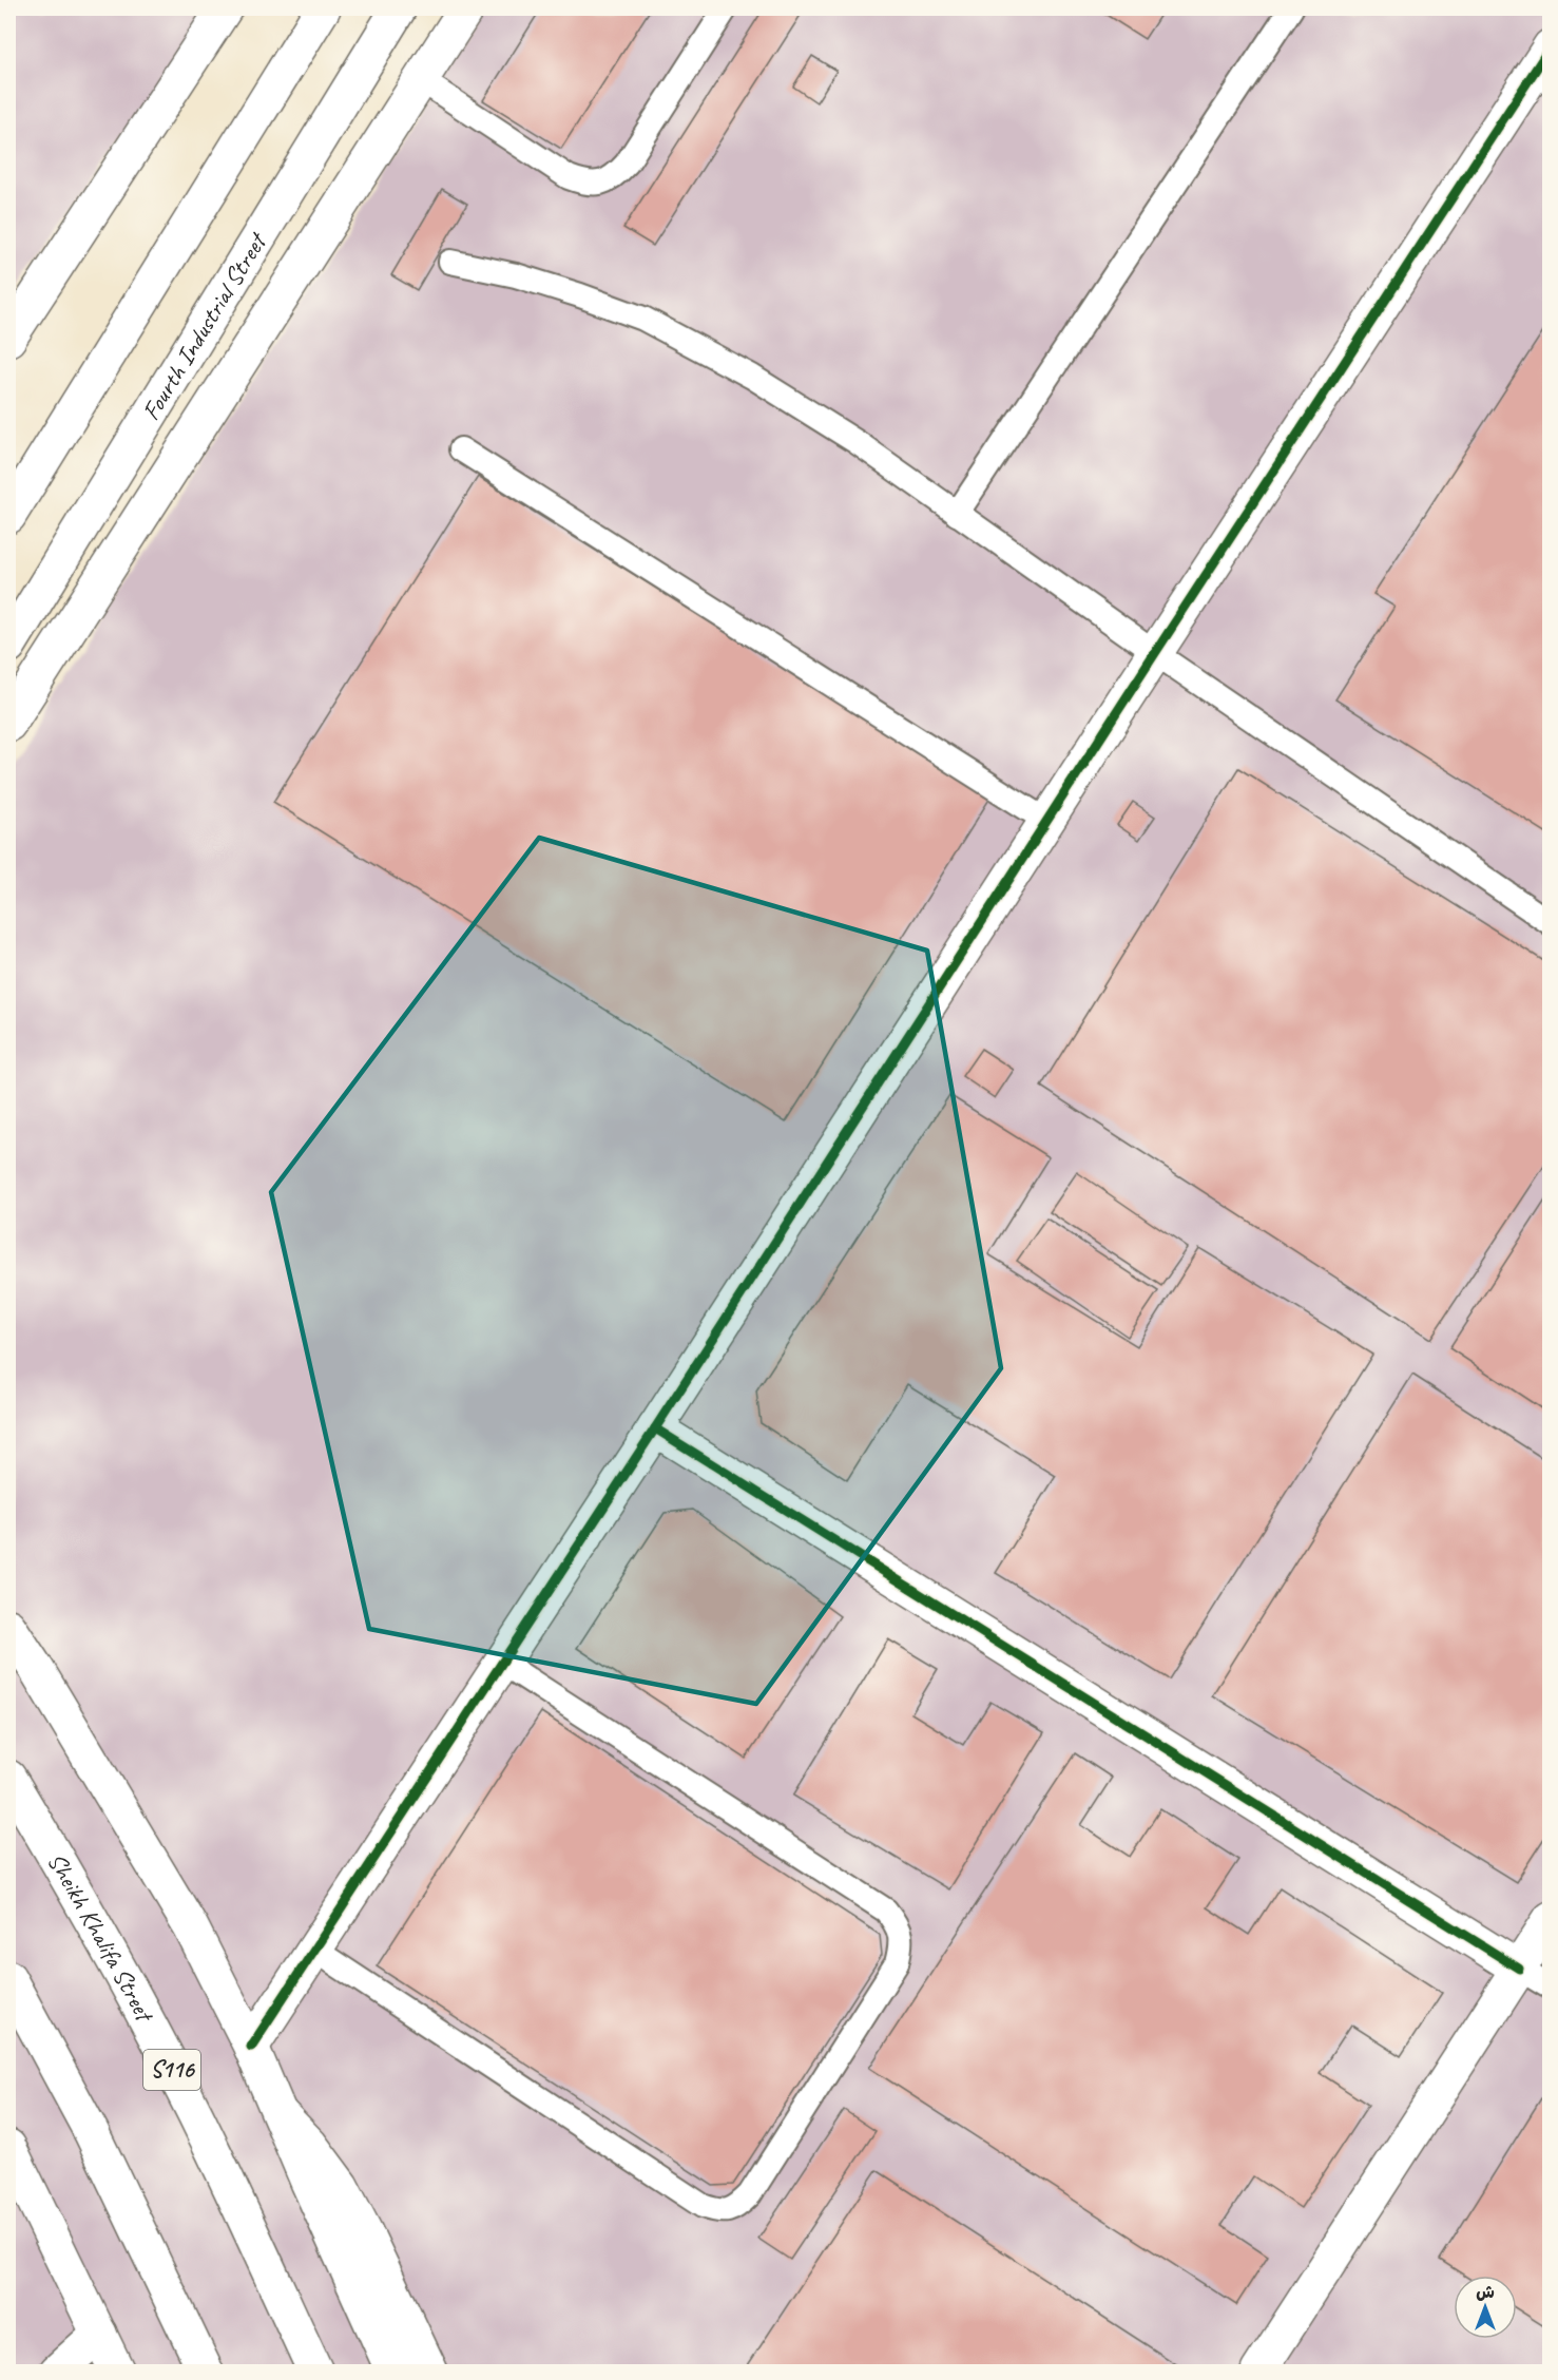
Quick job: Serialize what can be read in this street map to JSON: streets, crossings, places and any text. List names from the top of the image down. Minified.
{"streets":{"main road":["Fourth Industrial Street","Sheikh Khalifa Street","S116"]},"north":"top"}
